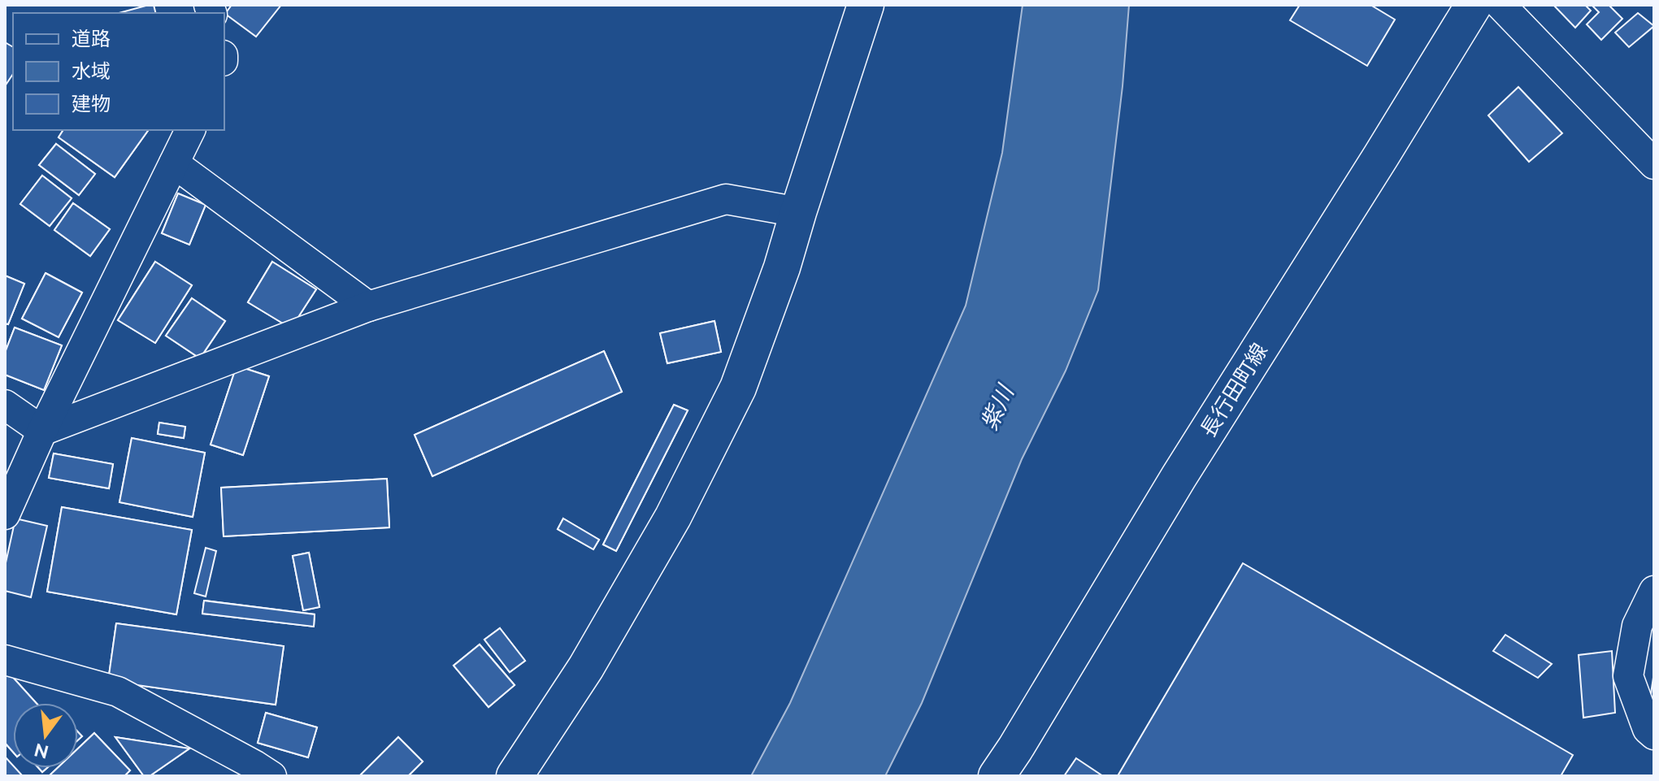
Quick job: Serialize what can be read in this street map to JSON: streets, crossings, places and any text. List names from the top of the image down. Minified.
{"streets":{"main road":["長行田町線"]},"water":["紫川"],"legend":["道路","水域","建物"],"north":"bottom"}
